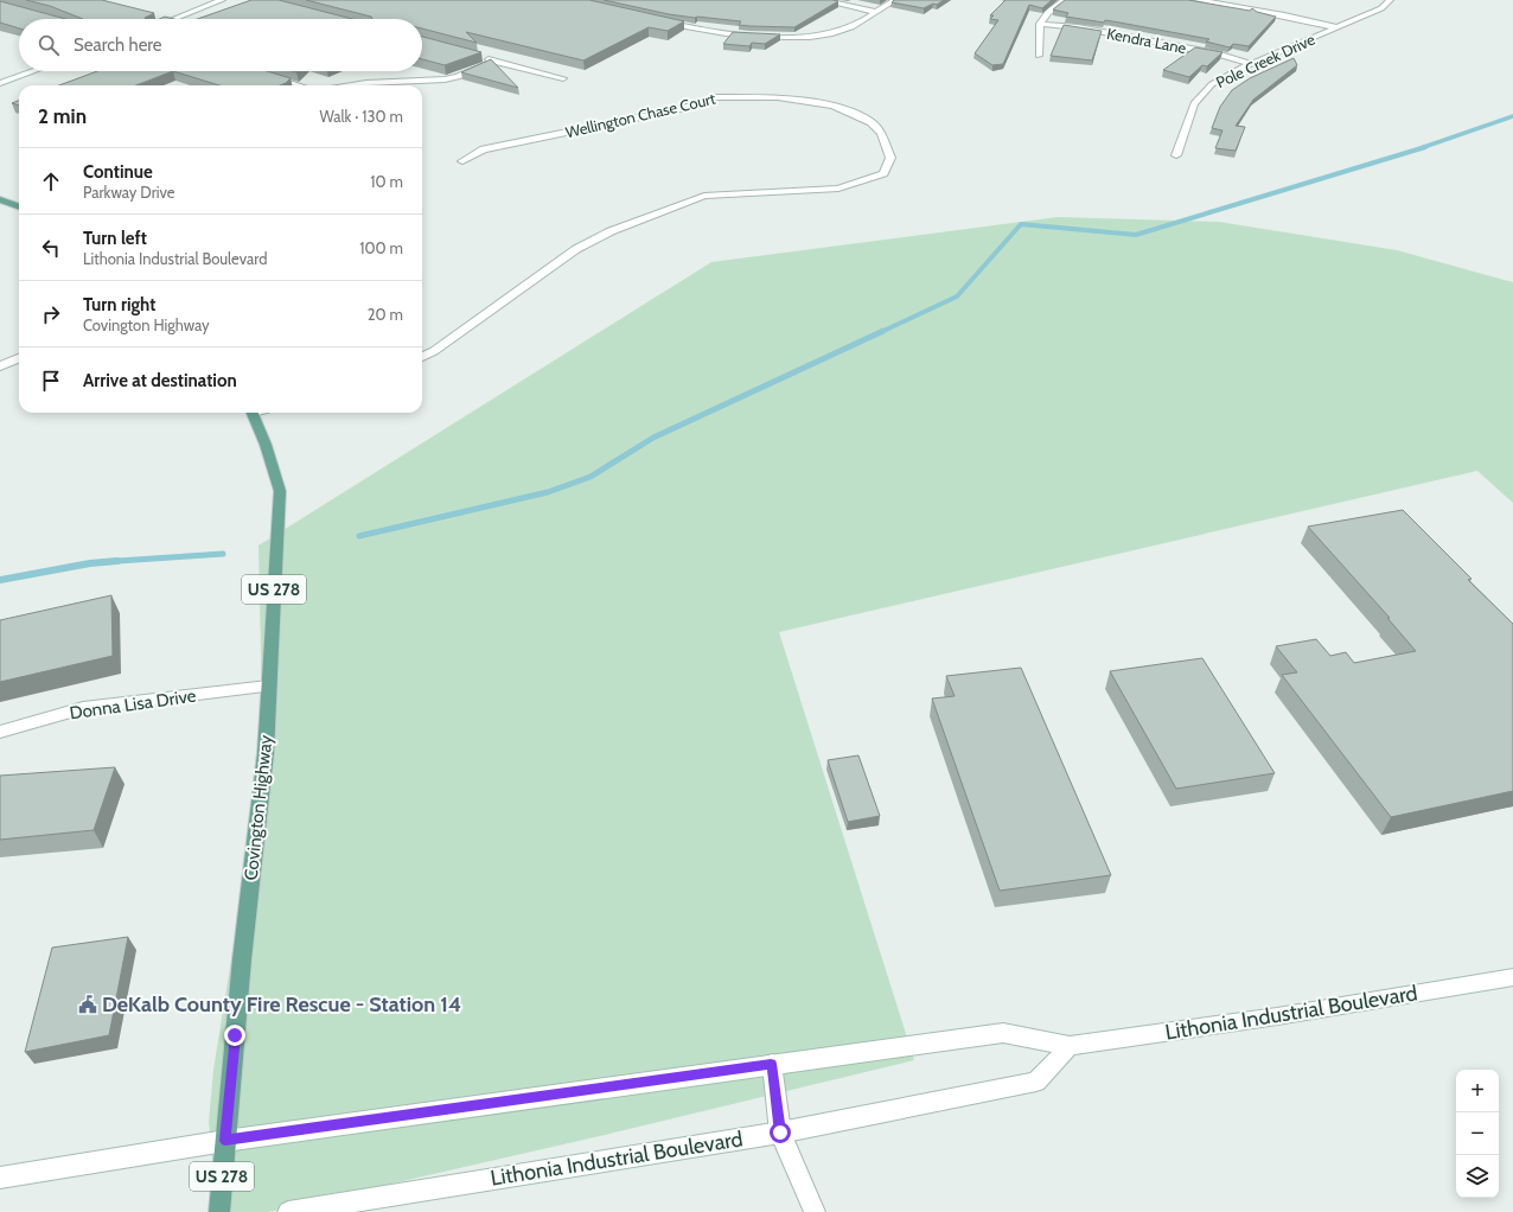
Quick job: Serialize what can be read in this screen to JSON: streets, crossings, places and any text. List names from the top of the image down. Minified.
{"streets":{"main road":["US 278","Covington Highway"],"street":["Kendra Lane","Pole Creek Drive","Wellington Chase Court","Donna Lisa Drive","Lithonia Industrial Boulevard"]},"crossings":[["Kendra Lane","Pole Creek Drive"],["Donna Lisa Drive","Covington Highway"],["Covington Highway","Lithonia Industrial Boulevard"]],"places":{"public building":["DeKalb County Fire Rescue - Station 14"]},"page":{"search":"Search here","heading":["2 min","Walk · 130 m"],"list":[["Continue","Parkway Drive","10 m"],["Turn left","Lithonia Industrial Boulevard","100 m"],["Turn right","Covington Highway","20 m"],"Arrive at destination"],"map_buttons":["+","−"]}}
